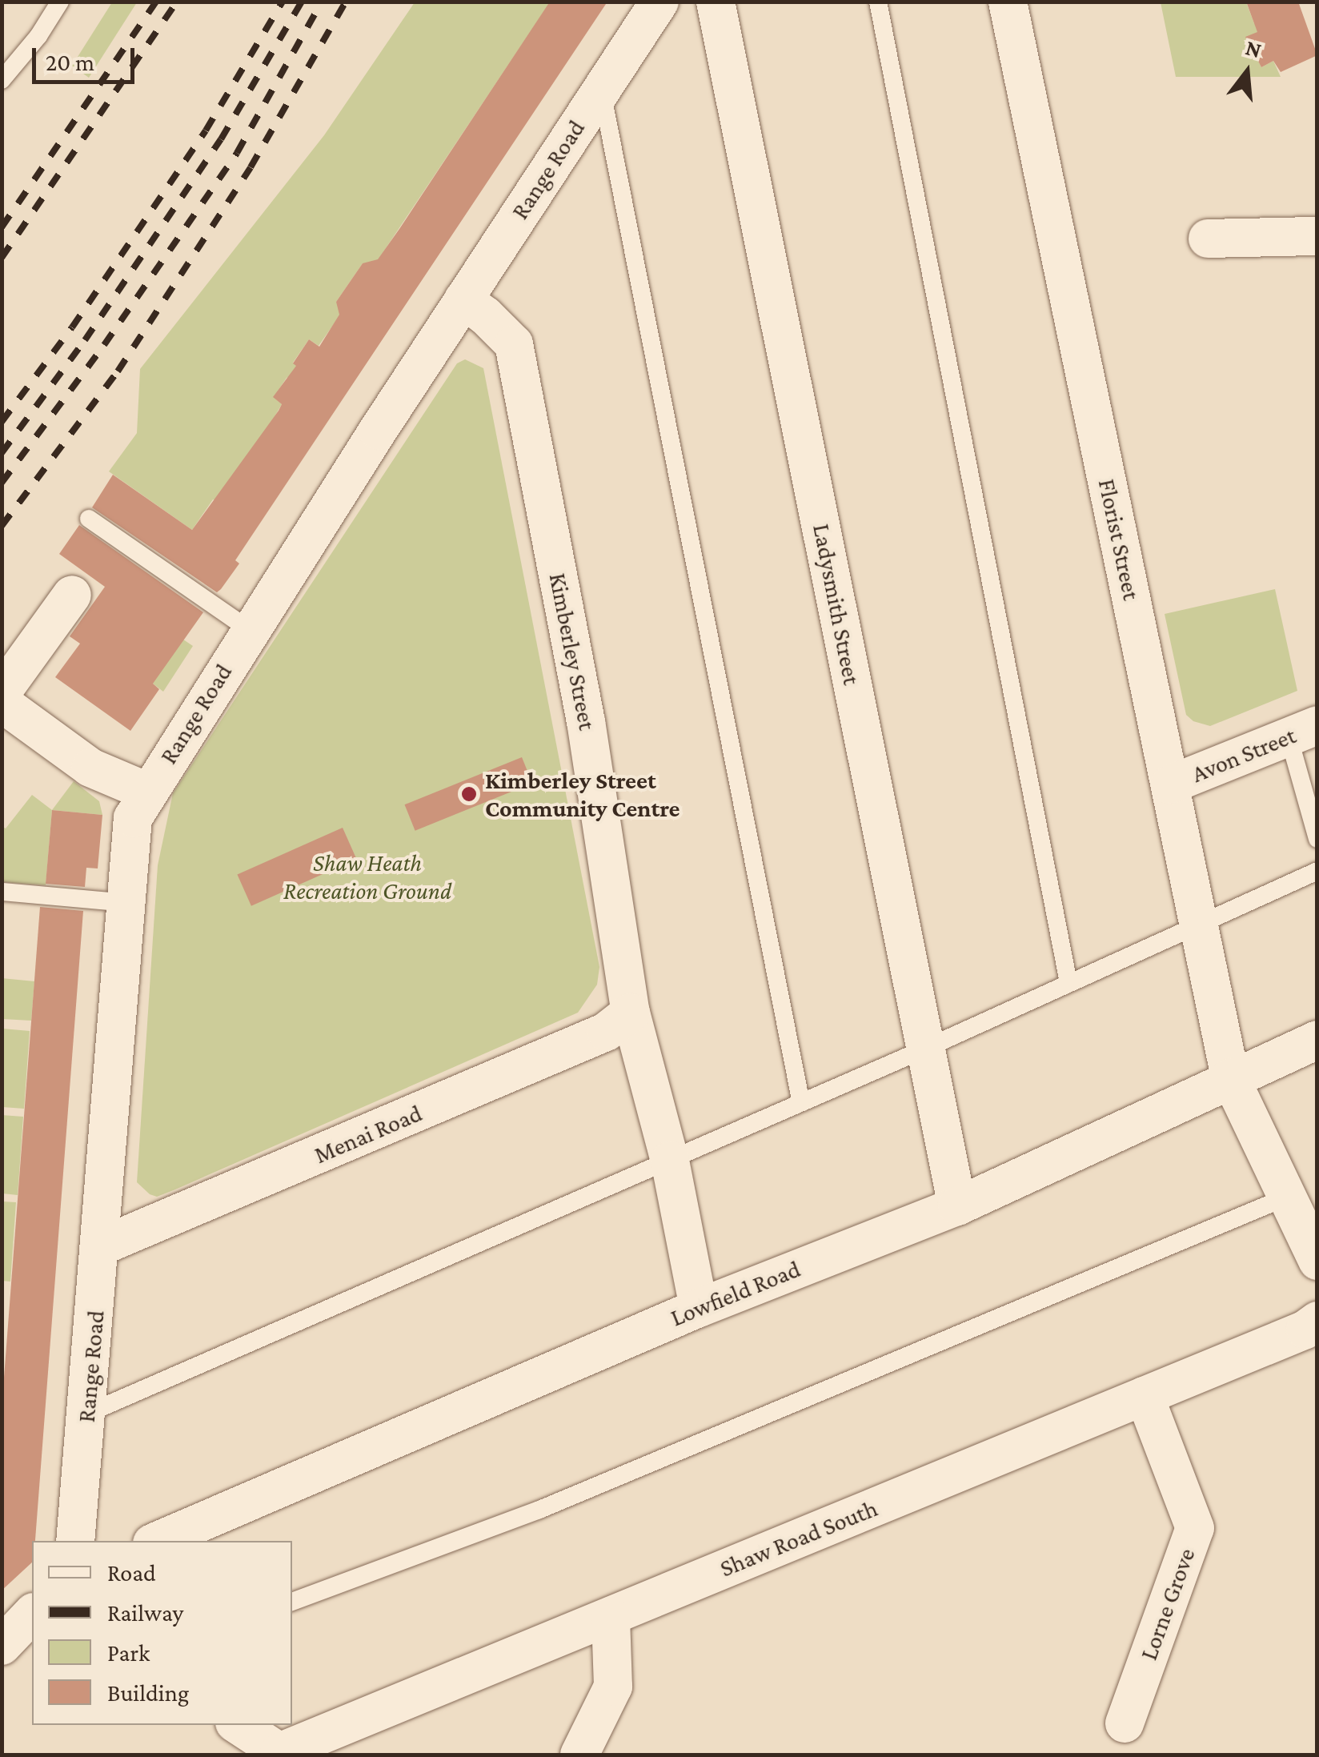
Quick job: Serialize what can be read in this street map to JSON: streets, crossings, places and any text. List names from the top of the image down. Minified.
{"streets":{"street":["Range Road","Florist Street","Ladysmith Street","Kimberley Street","Avon Street","Menai Road","Lowfield Road","Shaw Road South","Lorne Grove"]},"crossings":[["Range Road","Kimberley Street"],["Range Road","Menai Road"],["Florist Street","Avon Street"],["Florist Street","Lowfield Road"],["Ladysmith Street","Lowfield Road"],["Kimberley Street","Menai Road"],["Kimberley Street","Lowfield Road"],["Shaw Road South","Lorne Grove"]],"parks":["Shaw Heath Recreation Ground"],"places":["Kimberley Street Community Centre"],"legend":["Road","Railway","Park","Building"],"scale_bar":"20 m","north":"top"}
